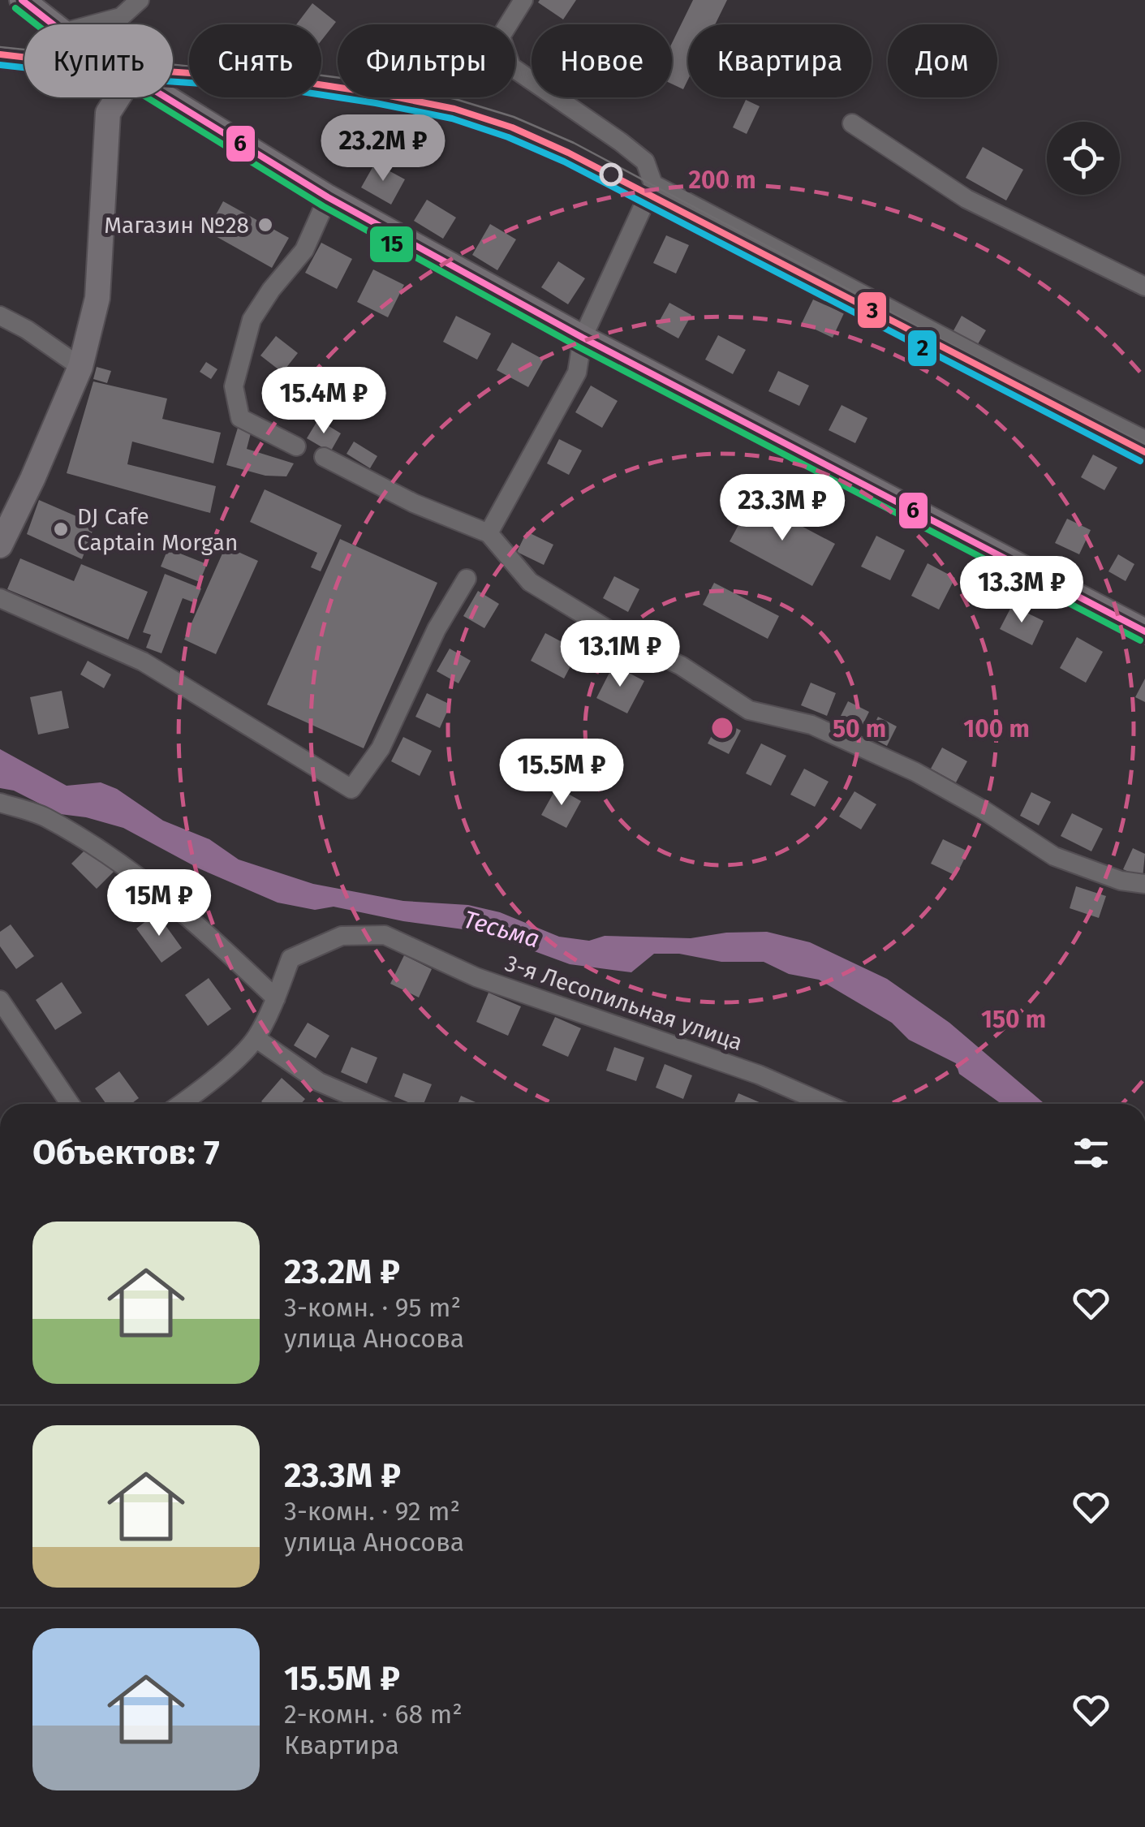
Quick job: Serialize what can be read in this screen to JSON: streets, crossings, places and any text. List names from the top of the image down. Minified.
{"streets":{"street":["3-я Лесопильная улица"]},"water":["Тесьма"],"places":["Магазин №28","DJ Cafe Captain Morgan"],"lines":["transit line 6","transit line 15","transit line 3","transit line 2"],"page":{"chip":["Купить","Снять","Фильтры","Новое","Квартира","Дом"],"price":["23.2M ₽","15.4M ₽","23.3M ₽","13.3M ₽","13.1M ₽","15.5M ₽","15M ₽"],"heading":"Объектов: 7","list":[{"name":"23.2M ₽","note":"3-комн. · 95 m² · улица Аносова"},{"name":"23.3M ₽","note":"3-комн. · 92 m² · улица Аносова"},{"name":"15.5M ₽","note":"2-комн. · 68 m² · Квартира"}]},"rings":["200 m","50 m","100 m","150 m"]}
